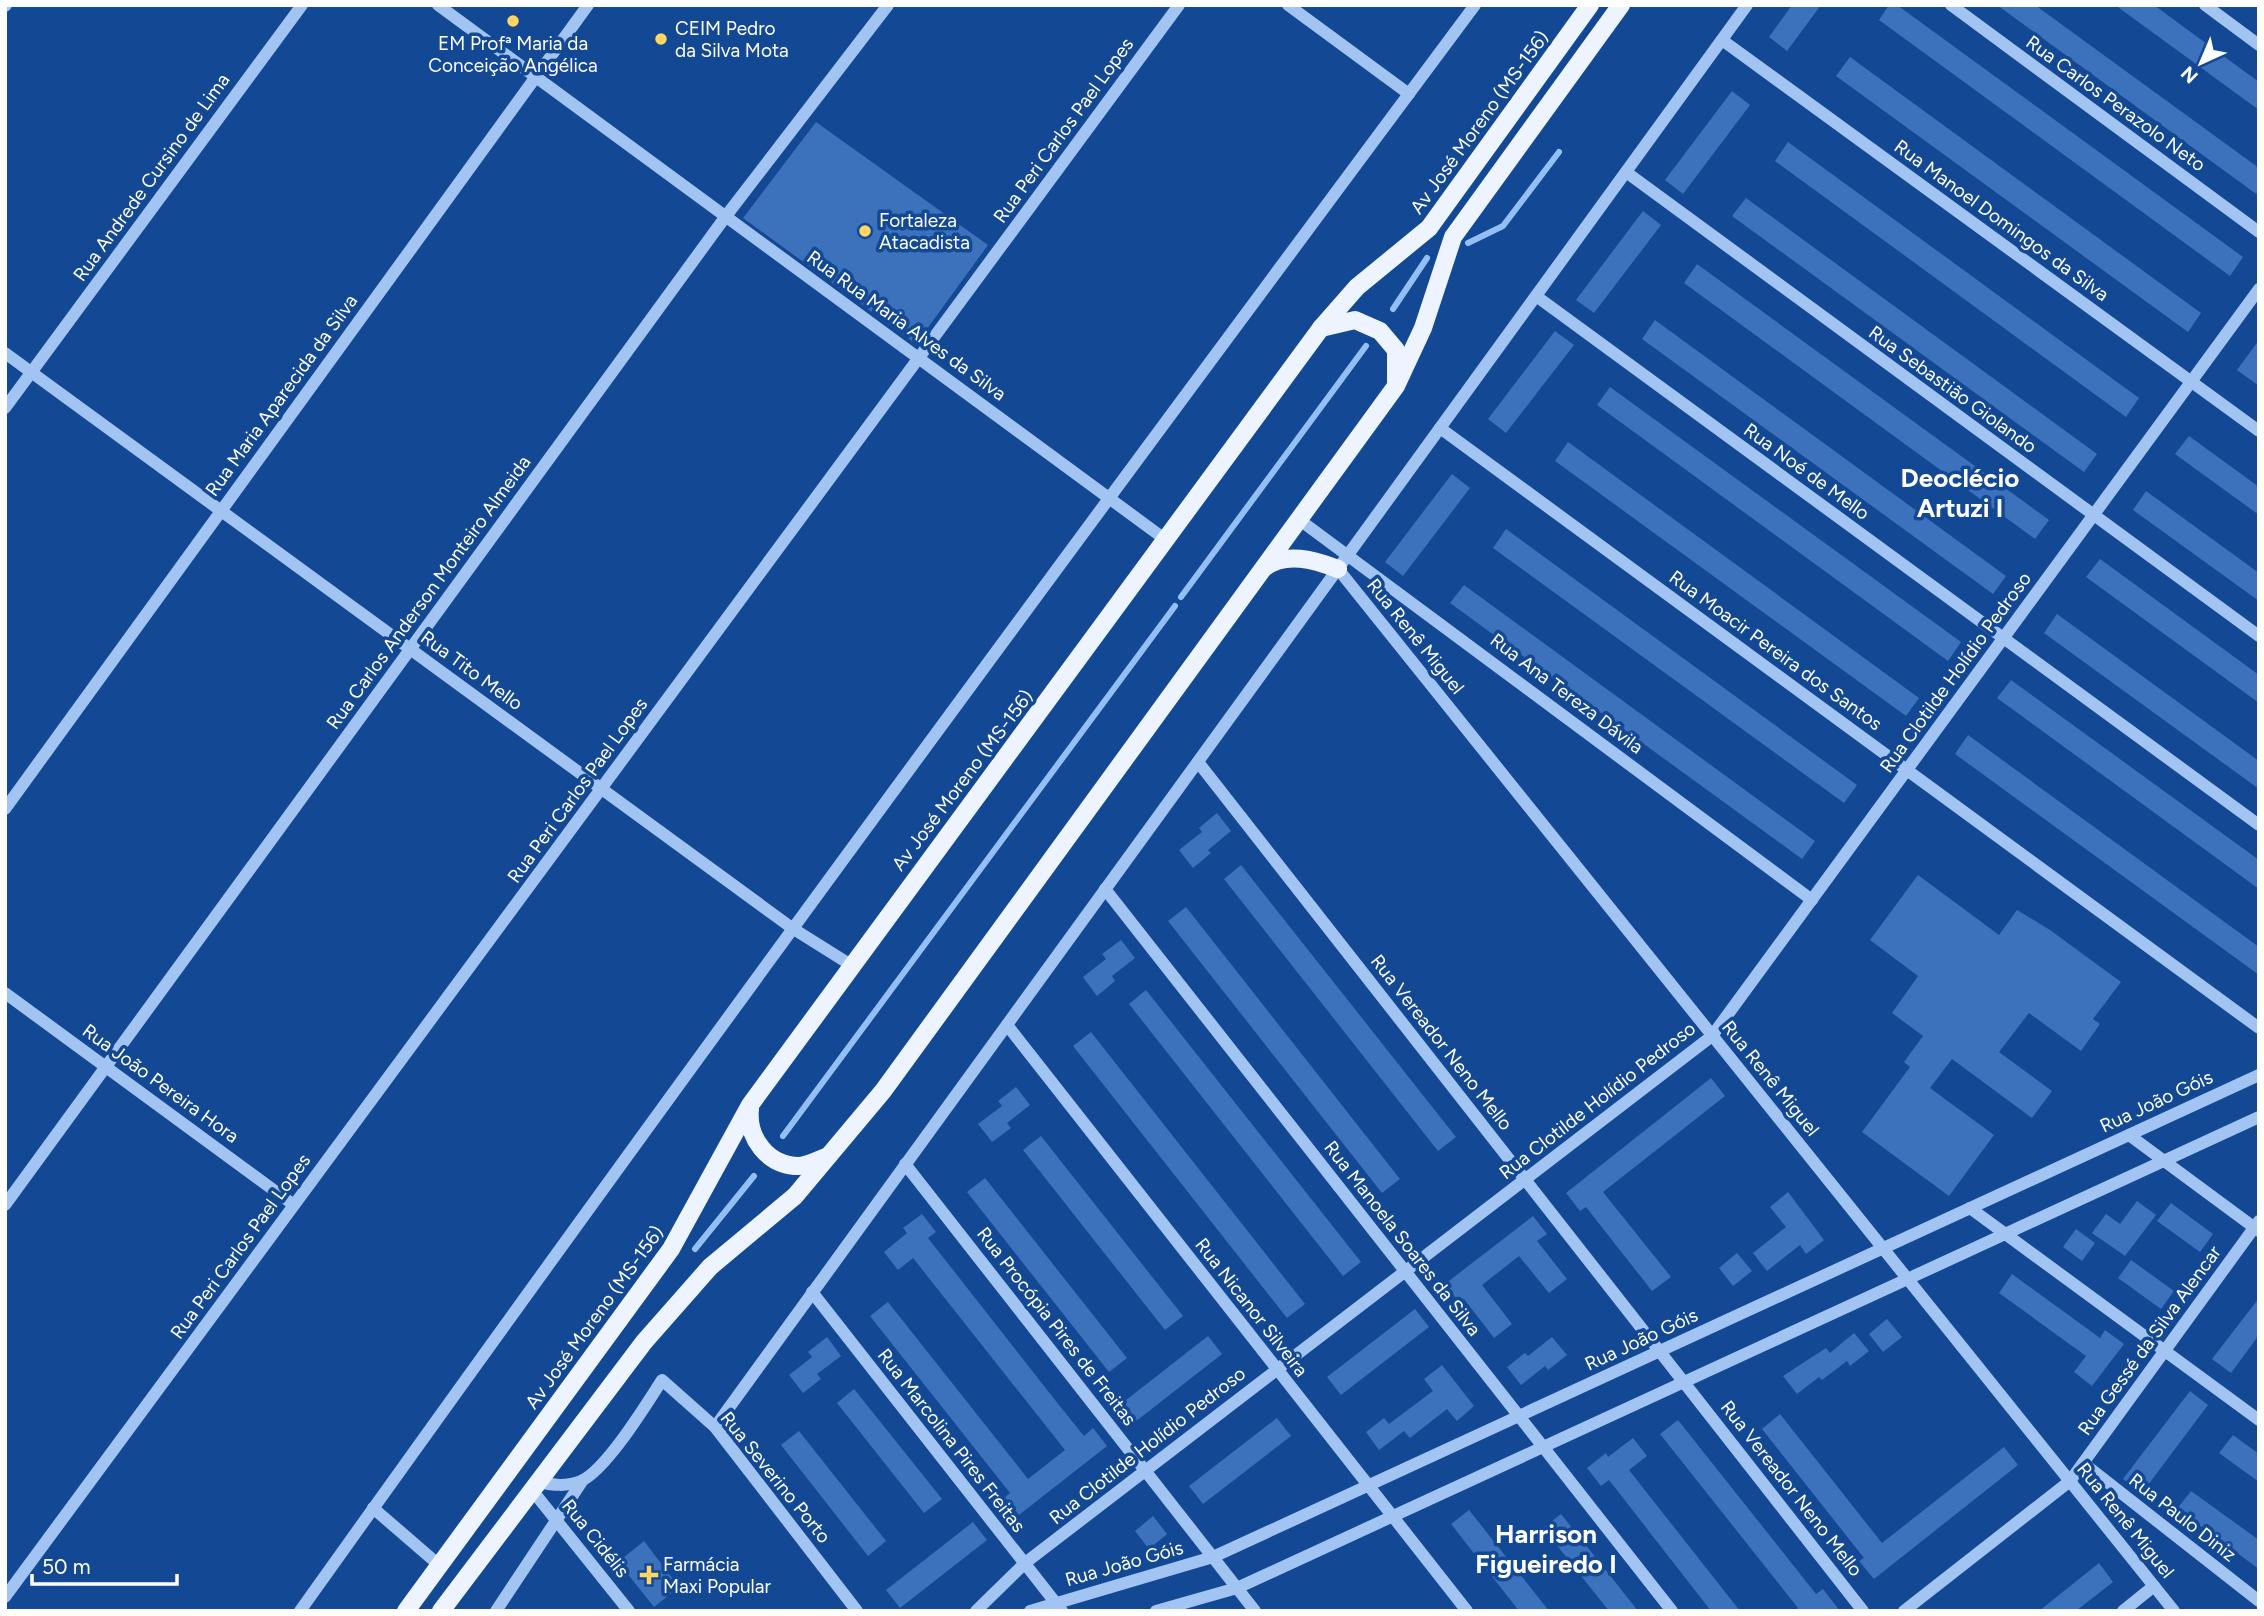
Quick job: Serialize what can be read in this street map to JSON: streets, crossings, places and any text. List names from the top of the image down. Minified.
{"streets":{"main road":["Av José Moreno (MS-156)"],"street":["Rua Carlos Perazolo Neto","Rua Peri Carlos Pael Lopes","Rua Andrede Cursino de Lima","Rua Manoel Domingos da Silva","Rua Rua Maria Alves da Silva","Rua Sebastião Giolando","Rua Maria Aparecida da Silva","Rua Noé de Mello","Rua Carlos Anderson Monteiro Almeida","Rua Renê Miguel","Rua Moacir Pereira dos Santos","Rua Tito Mello","Rua Clotilde Holídio Pedroso","Rua Ana Tereza Dávila","Rua Vereador Neno Mello","Rua João Pereira Hora","Rua João Góis","Rua Manoela Soares da Silva","Rua Nicanor Silveira","Rua Procópia Pires de Freitas","Rua Gessé da Silva Alencar","Rua Marcolina Pires Freitas","Rua Severino Porto","Rua Paulo Diniz","Rua Cidélis"]},"crossings":[["Av José Moreno (MS-156)","Rua Rua Maria Alves da Silva"],["Av José Moreno (MS-156)","Rua Tito Mello"],["Rua Peri Carlos Pael Lopes","Rua Rua Maria Alves da Silva"],["Rua Peri Carlos Pael Lopes","Rua Tito Mello"],["Rua Peri Carlos Pael Lopes","Rua João Pereira Hora"],["Rua Andrede Cursino de Lima","Rua Tito Mello"],["Rua Manoel Domingos da Silva","Rua Clotilde Holídio Pedroso"],["Rua Rua Maria Alves da Silva","Rua Maria Aparecida da Silva"],["Rua Rua Maria Alves da Silva","Rua Carlos Anderson Monteiro Almeida"],["Rua Sebastião Giolando","Rua Clotilde Holídio Pedroso"],["Rua Maria Aparecida da Silva","Rua Tito Mello"],["Rua Noé de Mello","Rua Clotilde Holídio Pedroso"],["Rua Carlos Anderson Monteiro Almeida","Rua Tito Mello"],["Rua Carlos Anderson Monteiro Almeida","Rua João Pereira Hora"],["Rua Renê Miguel","Rua Clotilde Holídio Pedroso"],["Rua Renê Miguel","Rua João Góis"],["Rua Renê Miguel","Rua Gessé da Silva Alencar"],["Rua Moacir Pereira dos Santos","Rua Clotilde Holídio Pedroso"],["Rua Clotilde Holídio Pedroso","Rua Ana Tereza Dávila"],["Rua Clotilde Holídio Pedroso","Rua Vereador Neno Mello"],["Rua Clotilde Holídio Pedroso","Rua Manoela Soares da Silva"],["Rua Clotilde Holídio Pedroso","Rua Nicanor Silveira"],["Rua Clotilde Holídio Pedroso","Rua Procópia Pires de Freitas"],["Rua Clotilde Holídio Pedroso","Rua Marcolina Pires Freitas"],["Rua Vereador Neno Mello","Rua João Góis"],["Rua João Góis","Rua Manoela Soares da Silva"],["Rua João Góis","Rua Nicanor Silveira"],["Rua João Góis","Rua Procópia Pires de Freitas"],["Rua João Góis","Rua Marcolina Pires Freitas"],["Rua Gessé da Silva Alencar","Rua Paulo Diniz"]],"districts":["Deoclécio Artuzi I","Harrison Figueiredo I"],"places":{"other":["EM Profª Maria da Conceição Angélica","CEIM Pedro da Silva Mota","Fortaleza Atacadista"],"health":["Farmácia Maxi Popular"]},"scale_bar":"50 m","north":"bottom left"}
